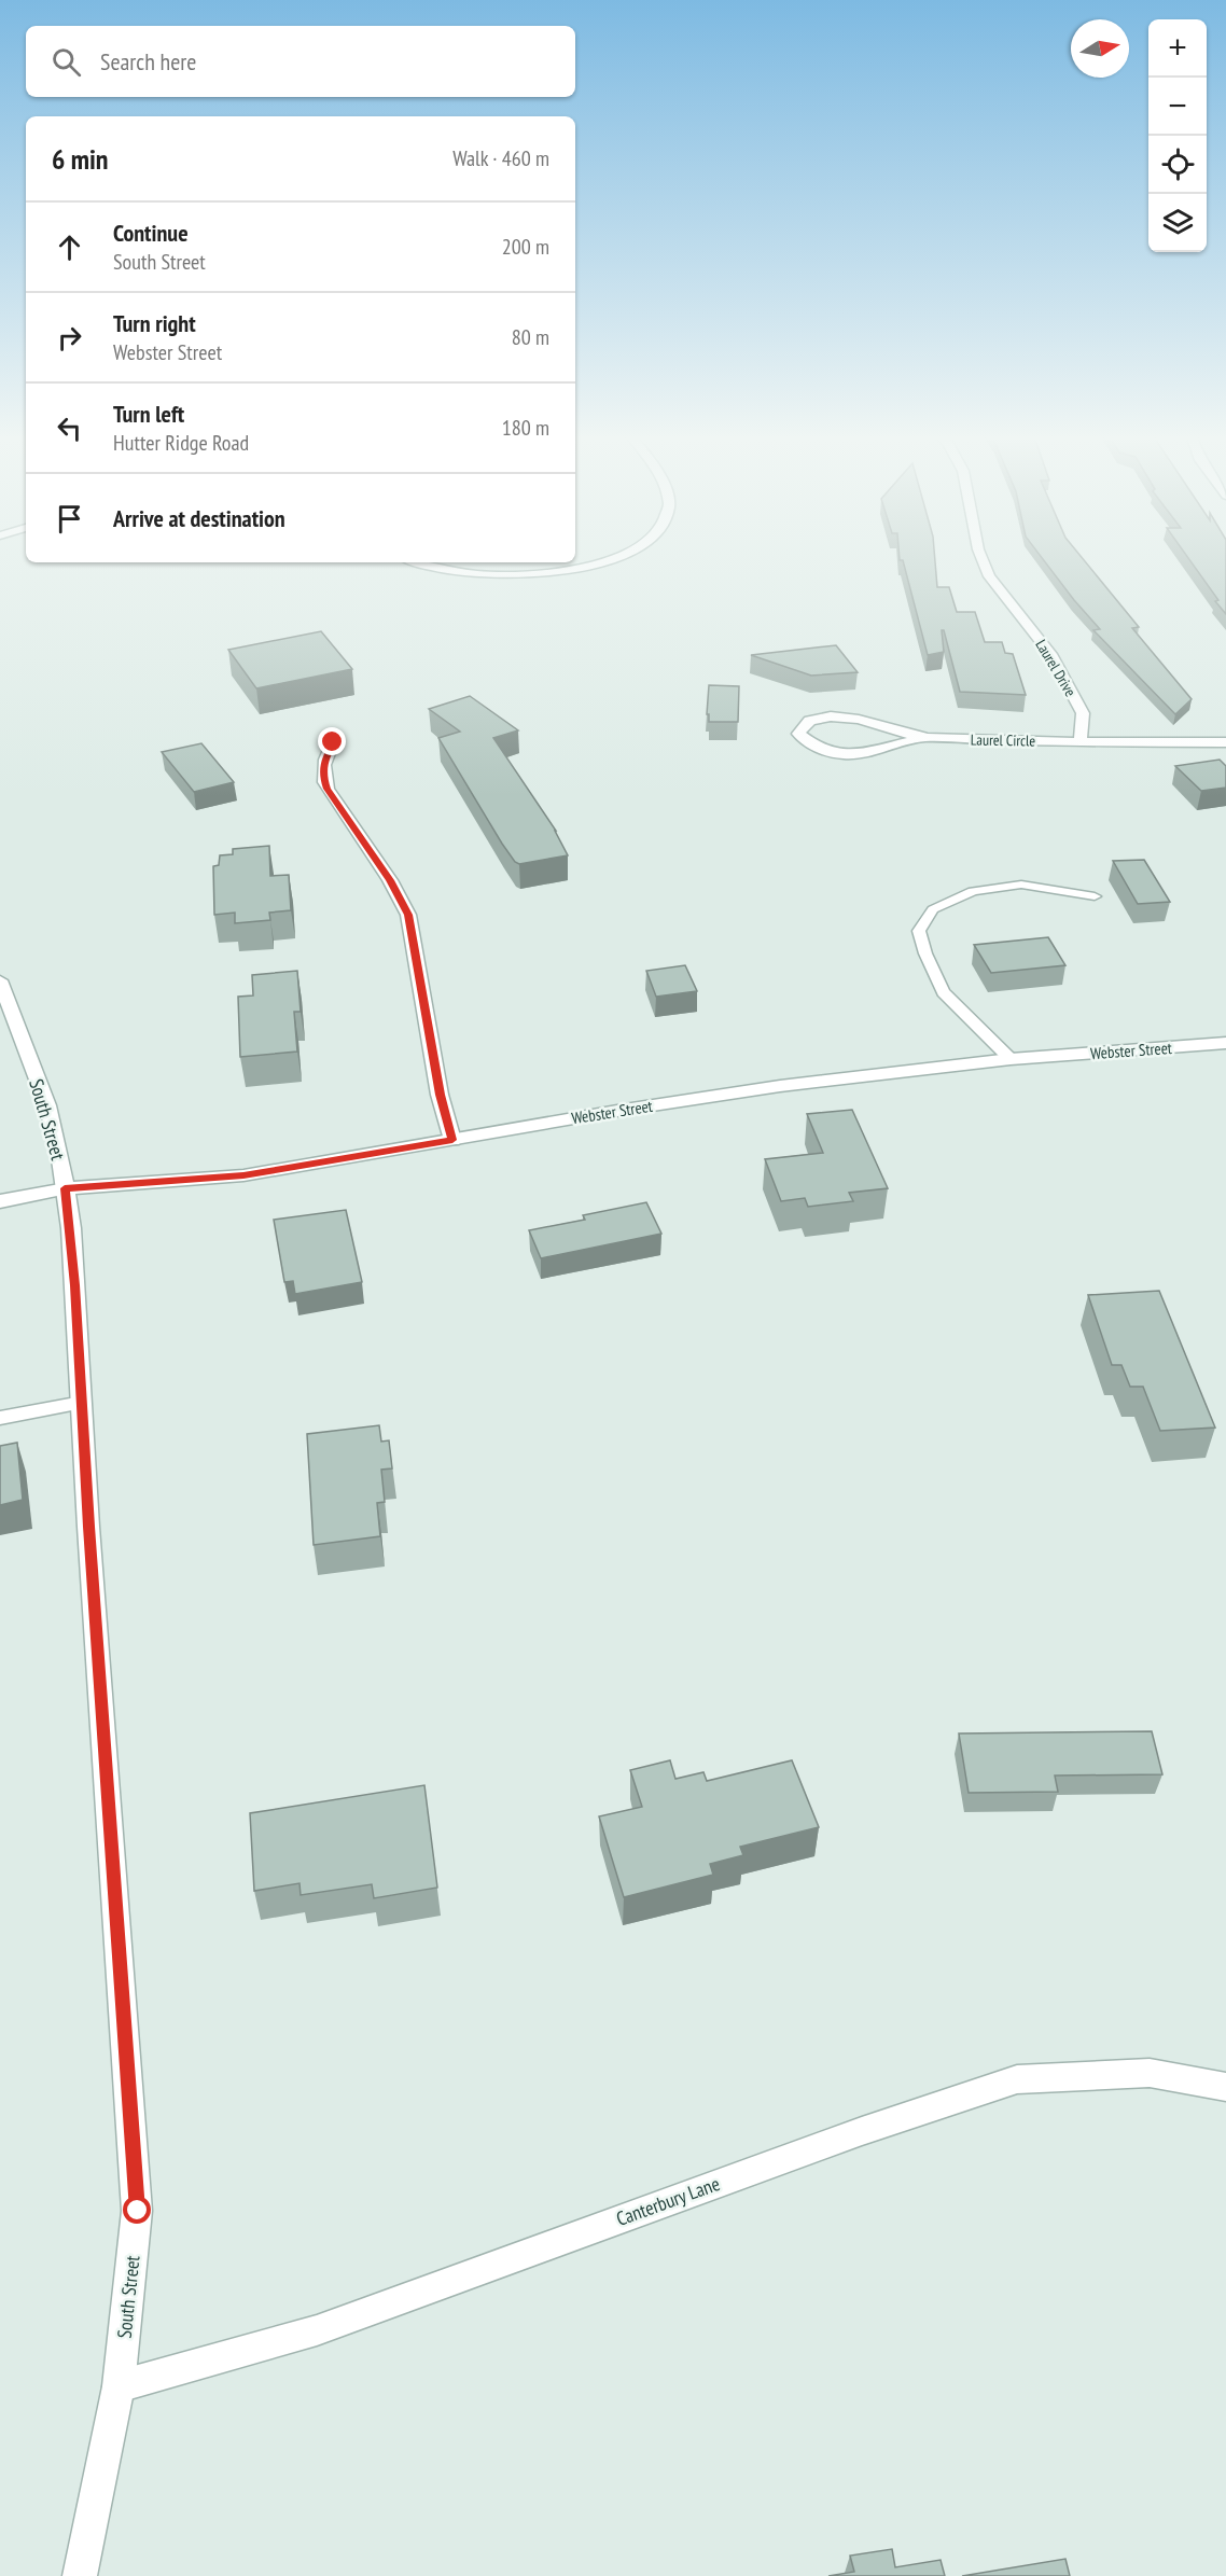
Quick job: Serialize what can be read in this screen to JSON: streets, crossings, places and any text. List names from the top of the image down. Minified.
{"streets":{"street":["Laurel Drive","Laurel Circle","Webster Street","South Street","Canterbury Lane"]},"crossings":[["Laurel Drive","Laurel Circle"],["Webster Street","South Street"],["South Street","Canterbury Lane"]],"north":"right","page":{"map_buttons":["+","−"],"search":"Search here","heading":["6 min","Walk · 460 m"],"list":[["Continue","South Street","200 m"],["Turn right","Webster Street","80 m"],["Turn left","Hutter Ridge Road","180 m"],"Arrive at destination"]}}
